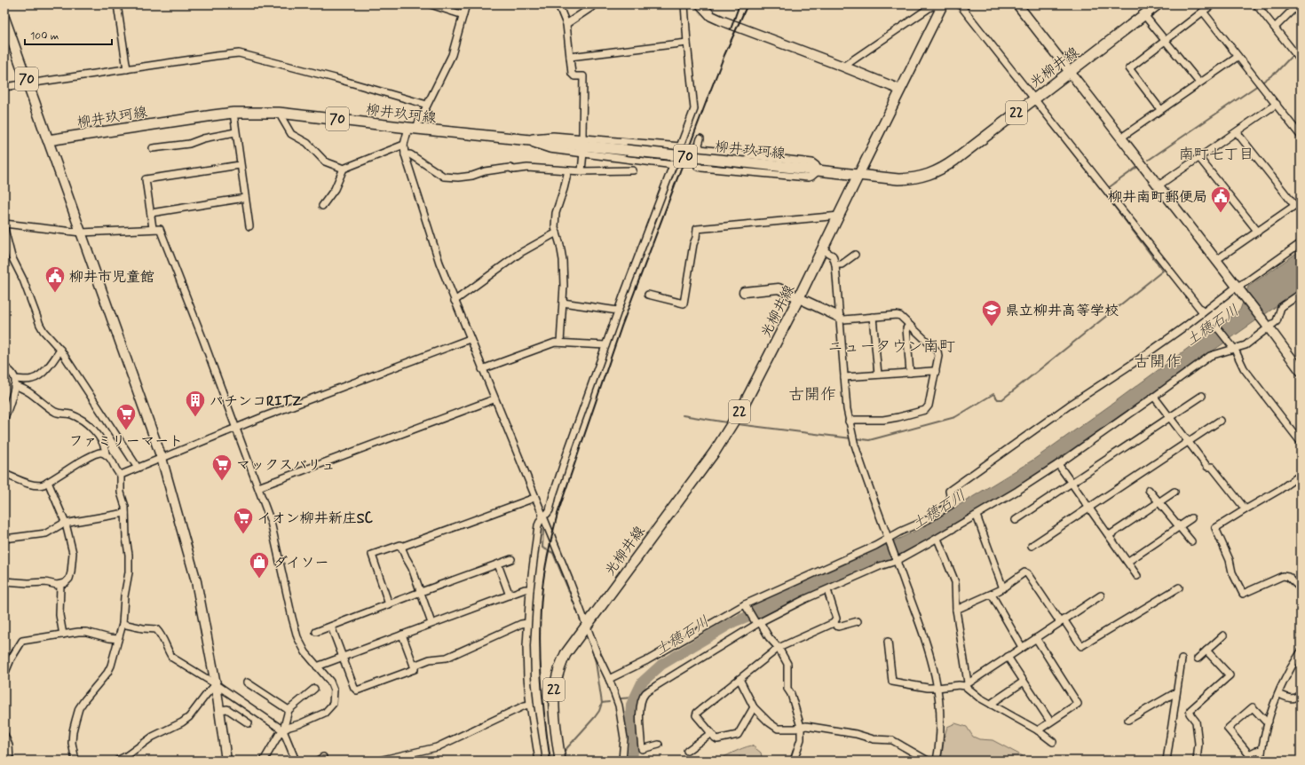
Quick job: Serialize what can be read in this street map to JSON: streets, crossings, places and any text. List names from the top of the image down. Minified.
{"streets":{"main road":["光柳井線","70","柳井玖珂線","22"]},"crossings":[["光柳井線","柳井玖珂線"],["70","柳井玖珂線"]],"districts":["南町七丁目","ニュータウン南町","古開作","古開作"],"water":["土穂石川"],"places":{"public building":["柳井南町郵便局","柳井市児童館"],"school or university":["県立柳井高等学校"],"building":["パチンコRITZ"],"supermarket":["ファミリーマート","マックスバリュ","イオン柳井新庄SC"],"shop":["ダイソー"]},"scale_bar":"100 m"}
